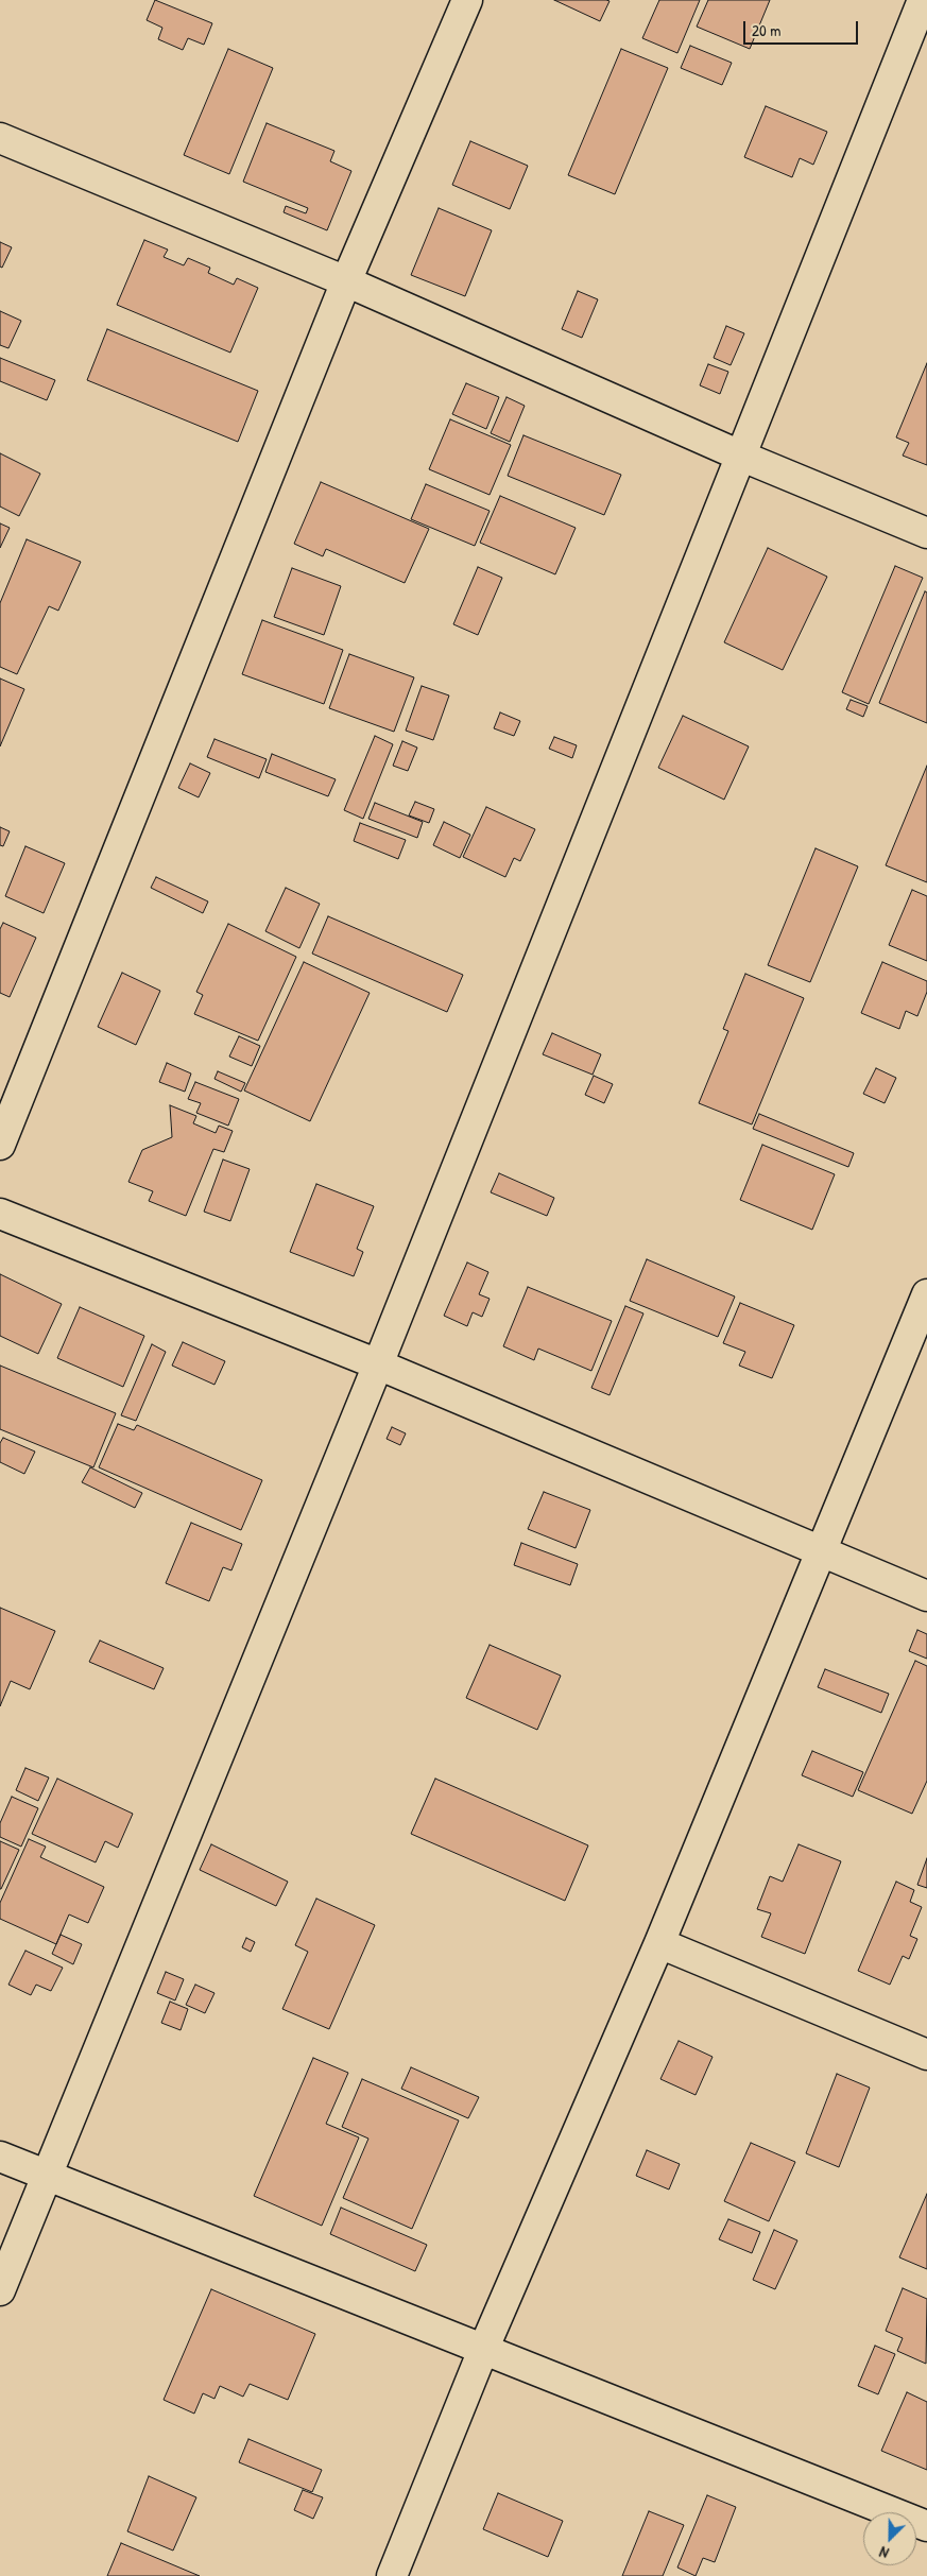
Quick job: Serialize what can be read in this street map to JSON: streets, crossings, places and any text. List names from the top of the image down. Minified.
{"scale_bar":"20 m","north":"bottom left"}
